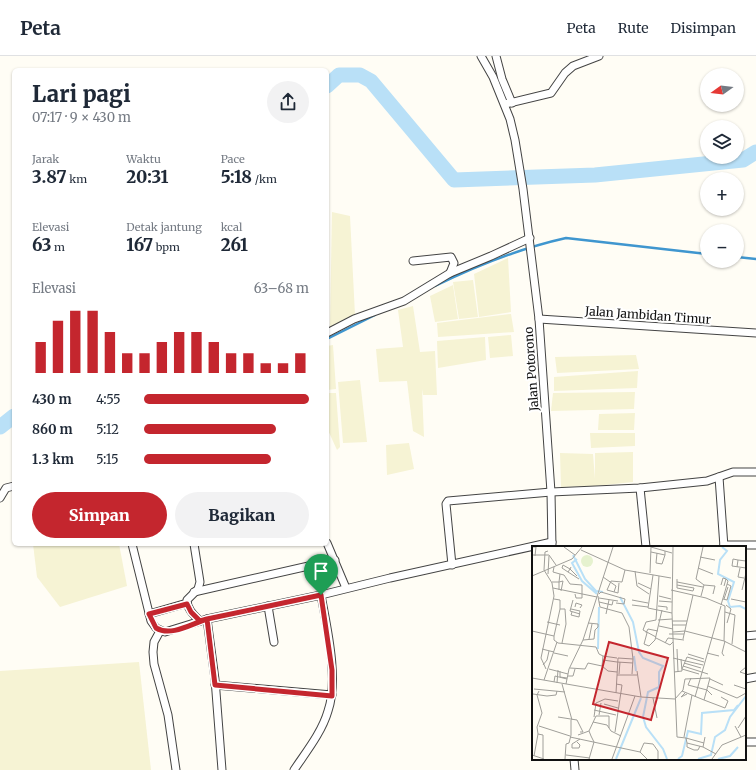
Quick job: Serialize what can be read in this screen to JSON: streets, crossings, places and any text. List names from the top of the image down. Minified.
{"streets":{"street":["Jalan Jambidan Timur","Jalan Potorono"]},"crossings":[["Jalan Jambidan Timur","Jalan Potorono"]],"north":"left","page":{"header":"Peta","nav":["Peta","Rute","Disimpan"],"map_buttons":["+","−"],"heading":["Lari pagi","07:17 · 9 × 430 m"],"stats":[["Jarak","3.87 km"],["Waktu","20:31"],["Pace","5:18 /km"],["Elevasi","63 m"],["Detak jantung","167 bpm"],["kcal","261"]],"chart":["Elevasi","63–68 m"],"list":[{"name":"430 m","note":"4:55"},{"name":"860 m","note":"5:12"},{"name":"1.3 km","note":"5:15"}],"buttons":["Simpan","Bagikan"]}}
